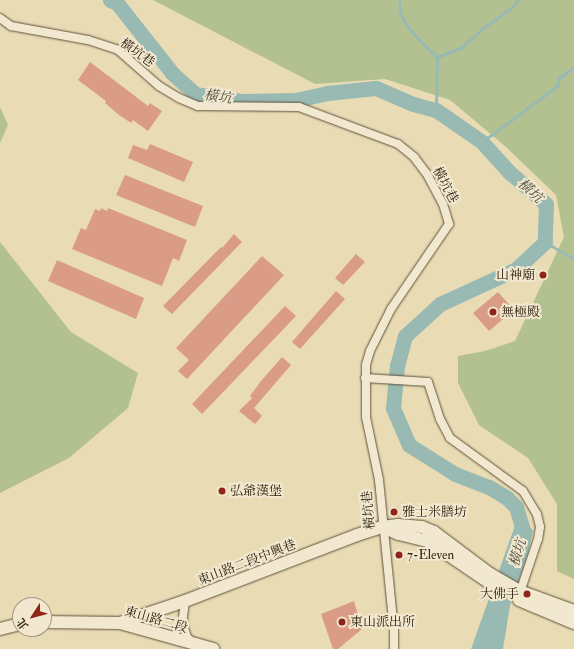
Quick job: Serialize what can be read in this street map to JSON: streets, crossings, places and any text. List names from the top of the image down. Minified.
{"streets":{"main road":["東山路二段中興巷","東山路二段"],"street":["橫坑巷"]},"crossings":[["橫坑巷","東山路二段中興巷"],["東山路二段中興巷","東山路二段"]],"water":["橫坑"],"places":["山神廟","無極殿","弘爺漢堡","雅士米膳坊","7-Eleven","大佛手","東山派出所"],"north":"bottom left"}
